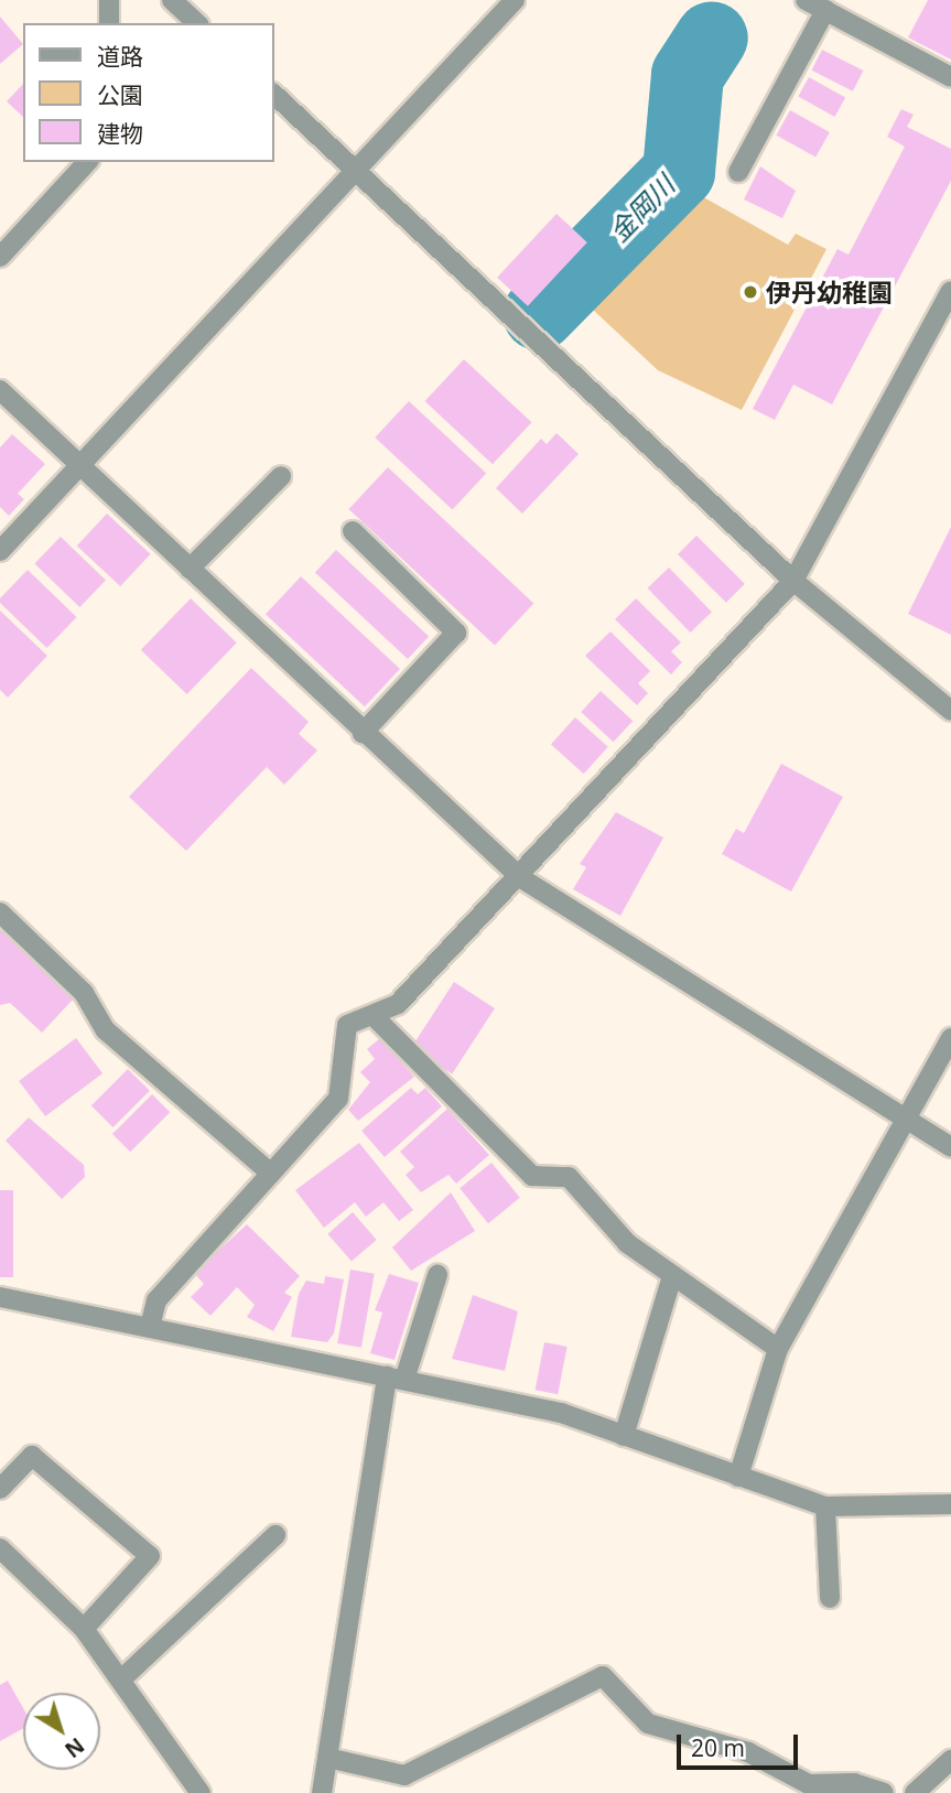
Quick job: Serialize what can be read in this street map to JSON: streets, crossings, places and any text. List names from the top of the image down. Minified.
{"water":["金岡川"],"places":["伊丹幼稚園"],"legend":["道路","公園","建物"],"scale_bar":"20 m","north":"bottom right"}
